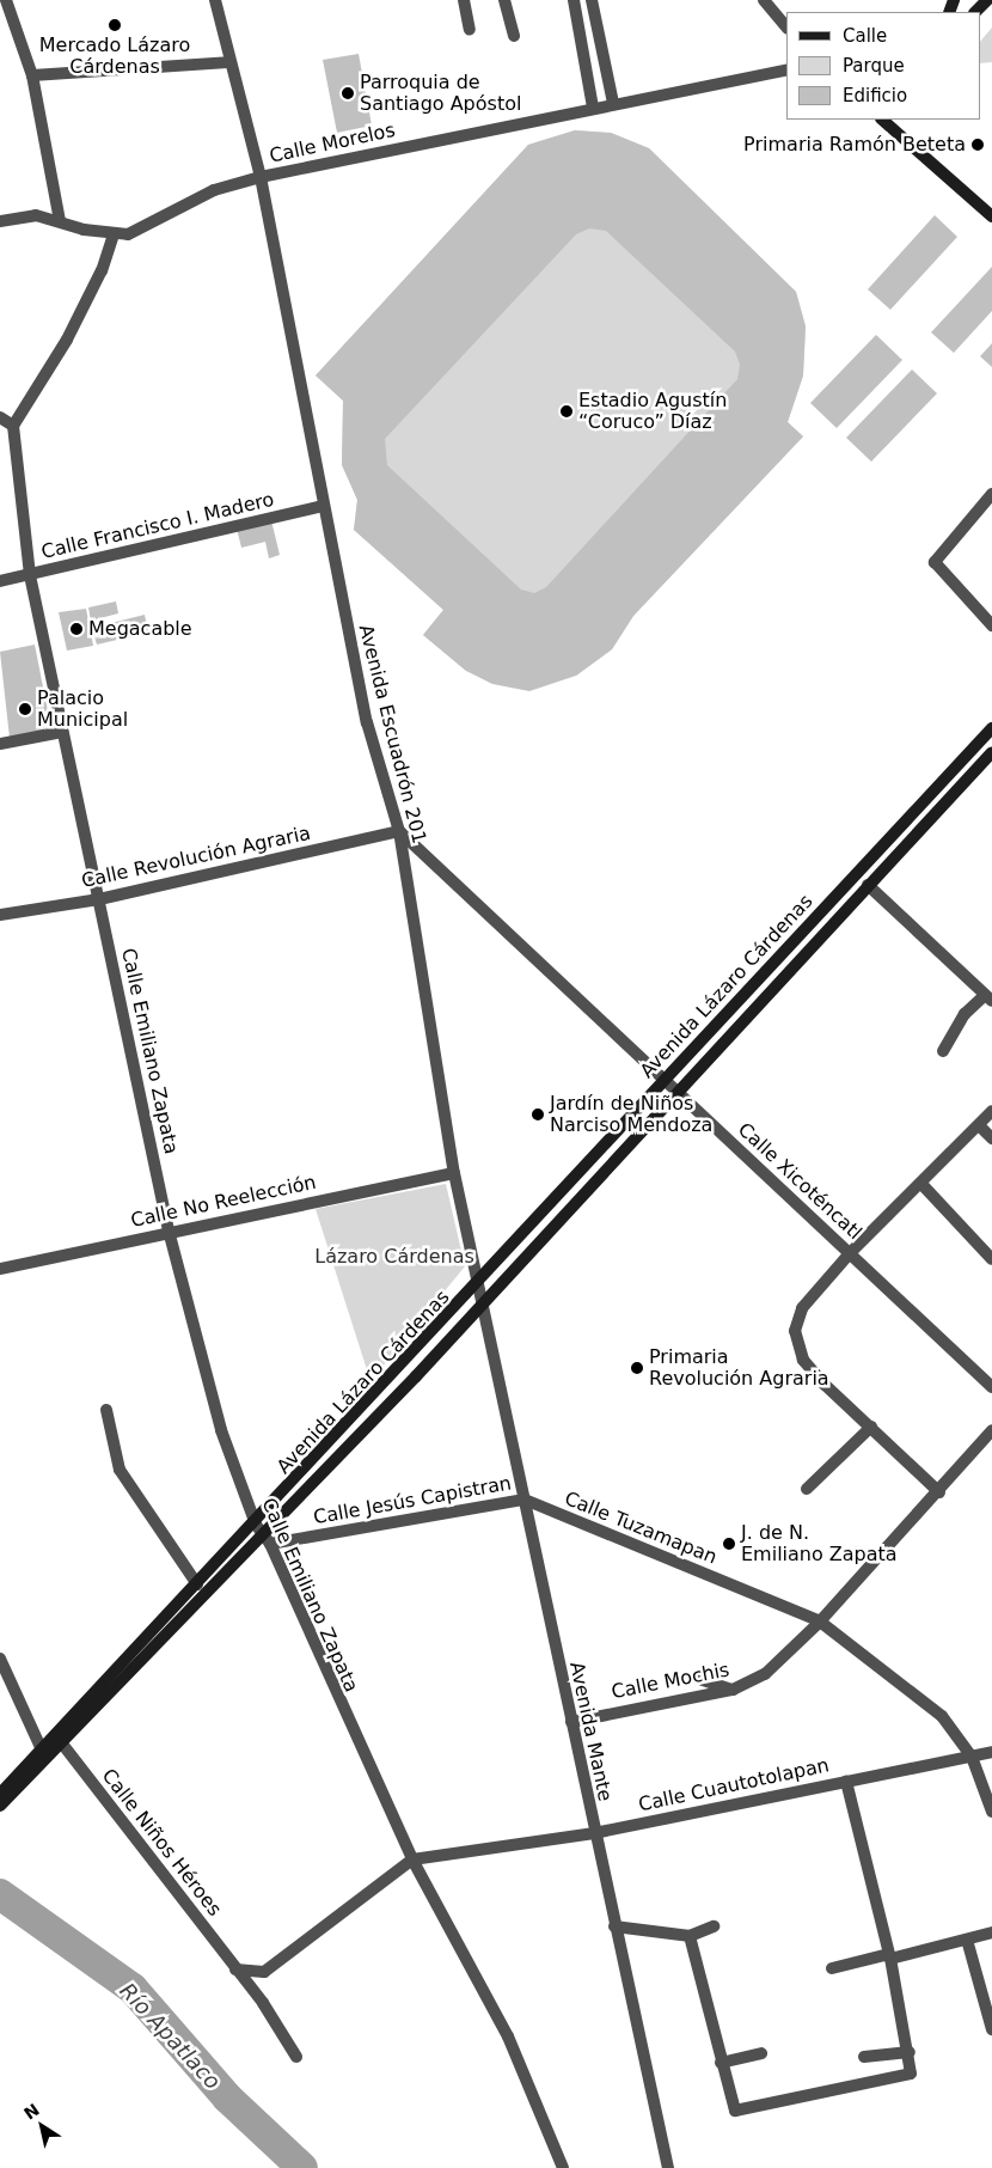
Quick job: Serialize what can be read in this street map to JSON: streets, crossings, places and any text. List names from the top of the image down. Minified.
{"streets":{"main road":["Avenida Lázaro Cárdenas"],"street":["Calle Morelos","Calle Francisco I. Madero","Avenida Escuadrón 201","Calle Revolución Agraria","Calle Emiliano Zapata","Calle Xicoténcatl","Calle No Reelección","Calle Jesús Capistran","Calle Tuzamapan","Calle Mochis","Avenida Mante","Calle Cuautotolapan","Calle Niños Héroes"]},"crossings":[["Calle Morelos","Avenida Escuadrón 201"],["Calle Francisco I. Madero","Avenida Escuadrón 201"],["Calle Francisco I. Madero","Calle Emiliano Zapata"],["Avenida Escuadrón 201","Calle Revolución Agraria"],["Avenida Escuadrón 201","Avenida Lázaro Cárdenas"],["Avenida Escuadrón 201","Calle Xicoténcatl"],["Avenida Escuadrón 201","Calle No Reelección"],["Avenida Escuadrón 201","Avenida Mante"],["Calle Revolución Agraria","Calle Emiliano Zapata"],["Calle Revolución Agraria","Calle Xicoténcatl"],["Avenida Lázaro Cárdenas","Calle Emiliano Zapata"],["Avenida Lázaro Cárdenas","Calle Xicoténcatl"],["Avenida Lázaro Cárdenas","Avenida Mante"],["Avenida Lázaro Cárdenas","Calle Niños Héroes"],["Calle Emiliano Zapata","Calle No Reelección"],["Calle Emiliano Zapata","Calle Jesús Capistran"],["Calle Emiliano Zapata","Calle Cuautotolapan"],["Calle Jesús Capistran","Calle Tuzamapan"],["Calle Jesús Capistran","Avenida Mante"],["Calle Tuzamapan","Calle Mochis"],["Calle Tuzamapan","Avenida Mante"],["Calle Tuzamapan","Calle Cuautotolapan"],["Calle Mochis","Avenida Mante"],["Avenida Mante","Calle Cuautotolapan"],["Calle Cuautotolapan","Calle Niños Héroes"]],"water":["Río Apatlaco"],"parks":["Lázaro Cárdenas"],"places":["Mercado Lázaro Cárdenas","Parroquia de Santiago Apóstol","Primaria Ramón Beteta","Estadio Agustín “Coruco” Díaz","Megacable","Palacio Municipal","Jardín de Niños Narciso Mendoza","Primaria Revolución Agraria","J. de N. Emiliano Zapata"],"legend":["Calle","Parque","Edificio"],"north":"top left"}
